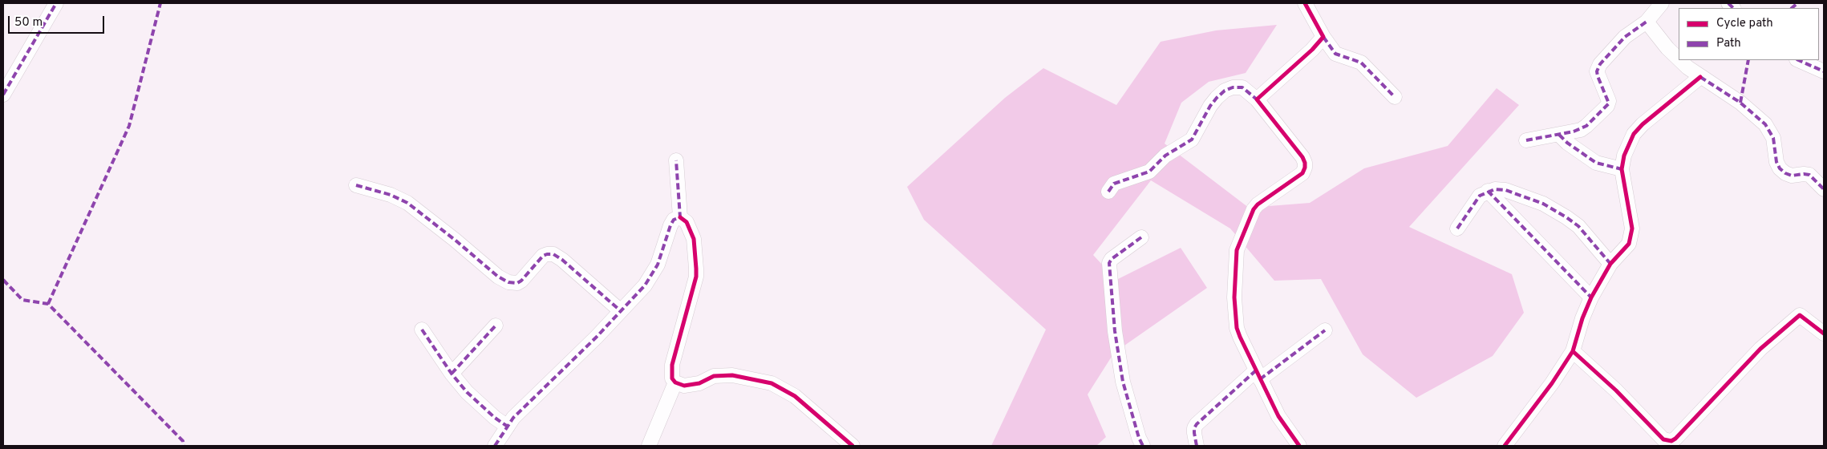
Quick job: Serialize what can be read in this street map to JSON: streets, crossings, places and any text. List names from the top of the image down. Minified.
{"legend":["Cycle path","Path"],"scale_bar":"50 m"}
